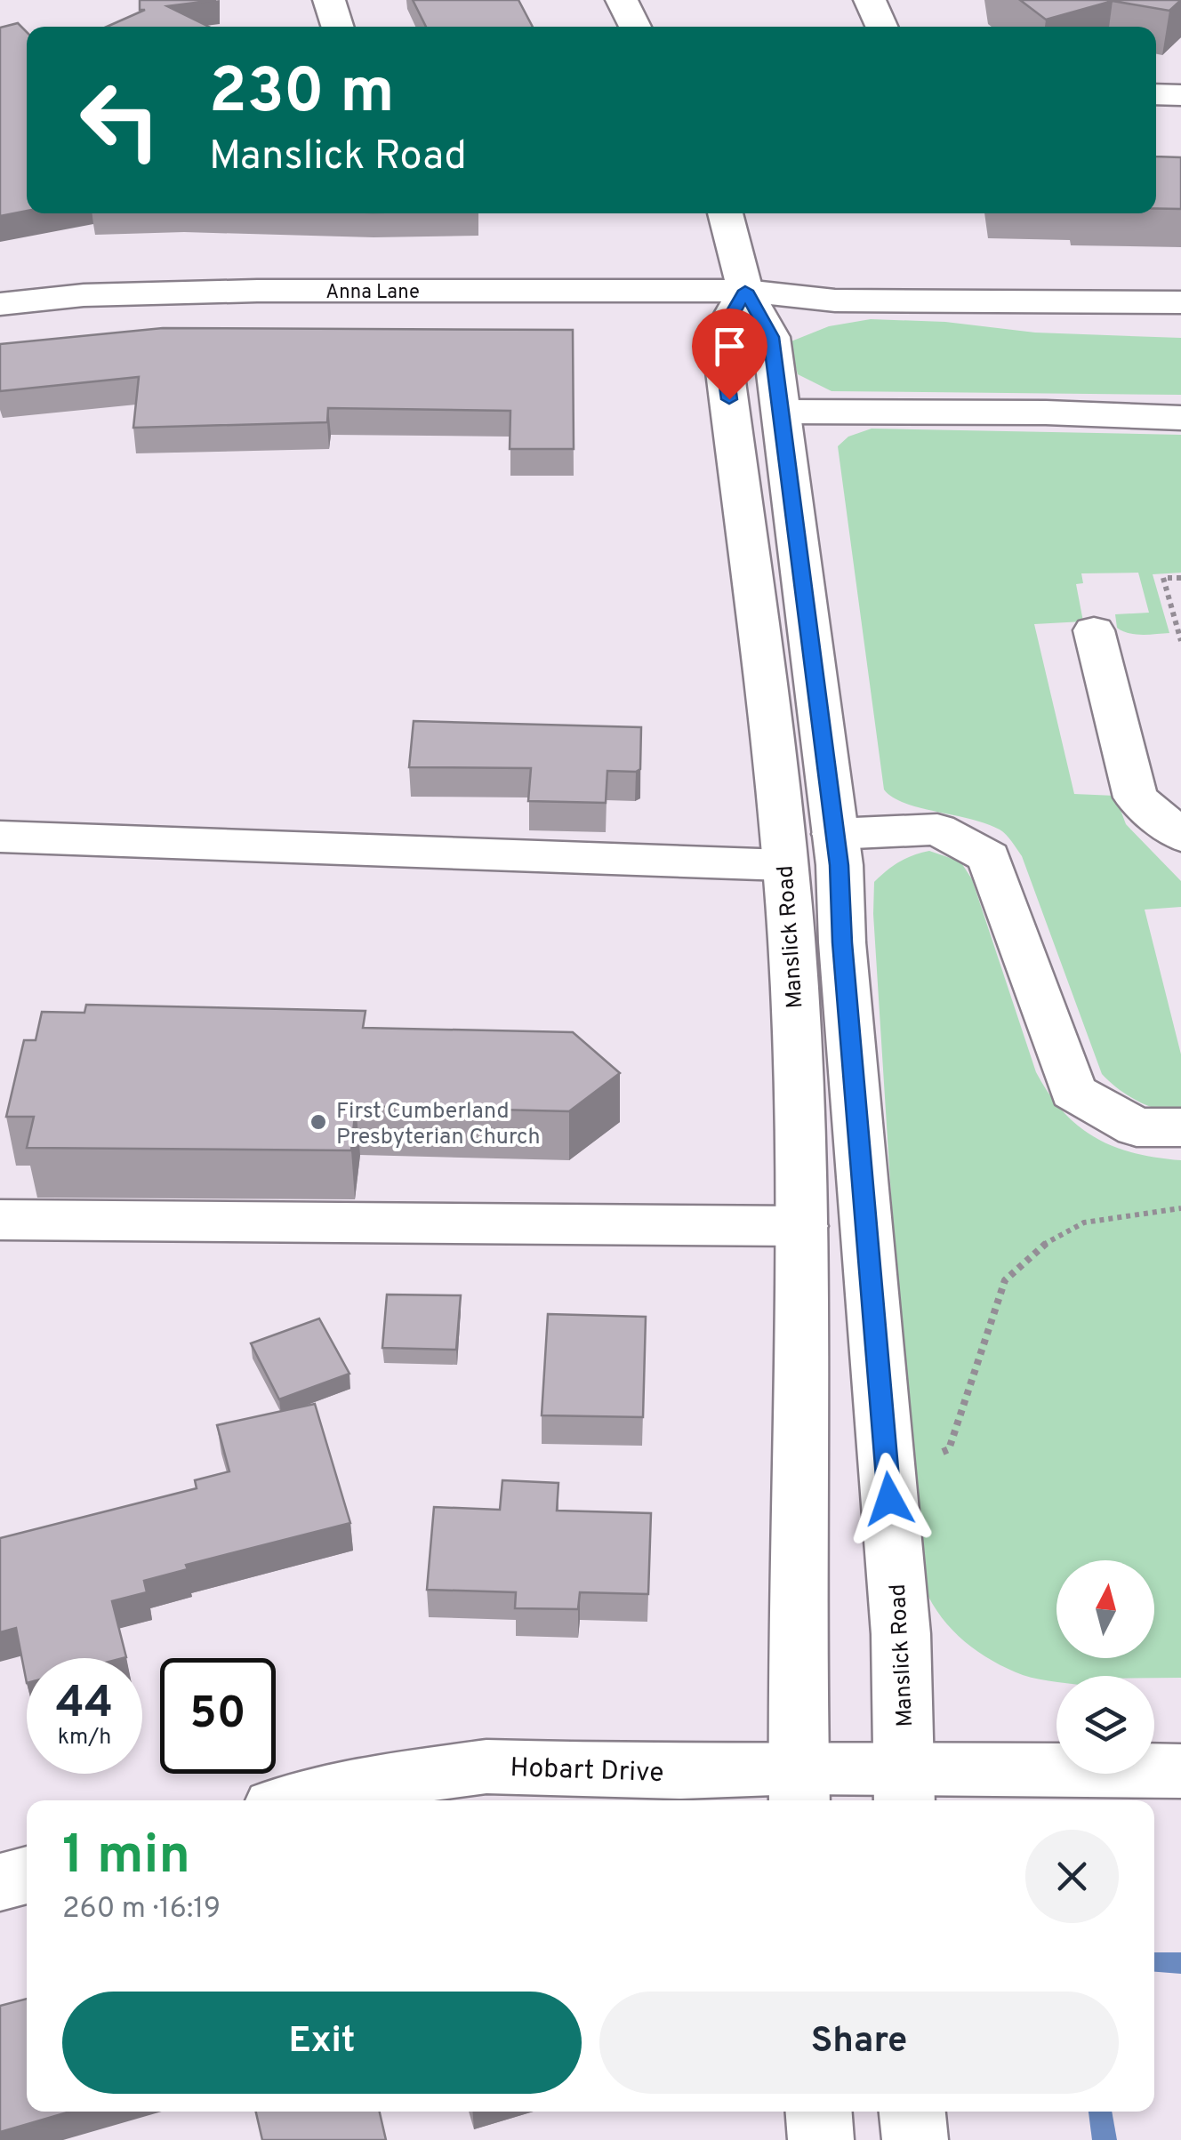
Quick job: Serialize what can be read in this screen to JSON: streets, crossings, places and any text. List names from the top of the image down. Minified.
{"streets":{"main road":["Anna Lane","Manslick Road","Hobart Drive"]},"crossings":[["Anna Lane","Manslick Road"],["Manslick Road","Hobart Drive"]],"places":["First Cumberland Presbyterian Church"],"north":"top","page":{"turn":["230 m","Manslick Road"],"speed":"44 km/h","limit":"50","heading":["1 min","260 m · 16:19"],"buttons":["Exit","Share"]}}
